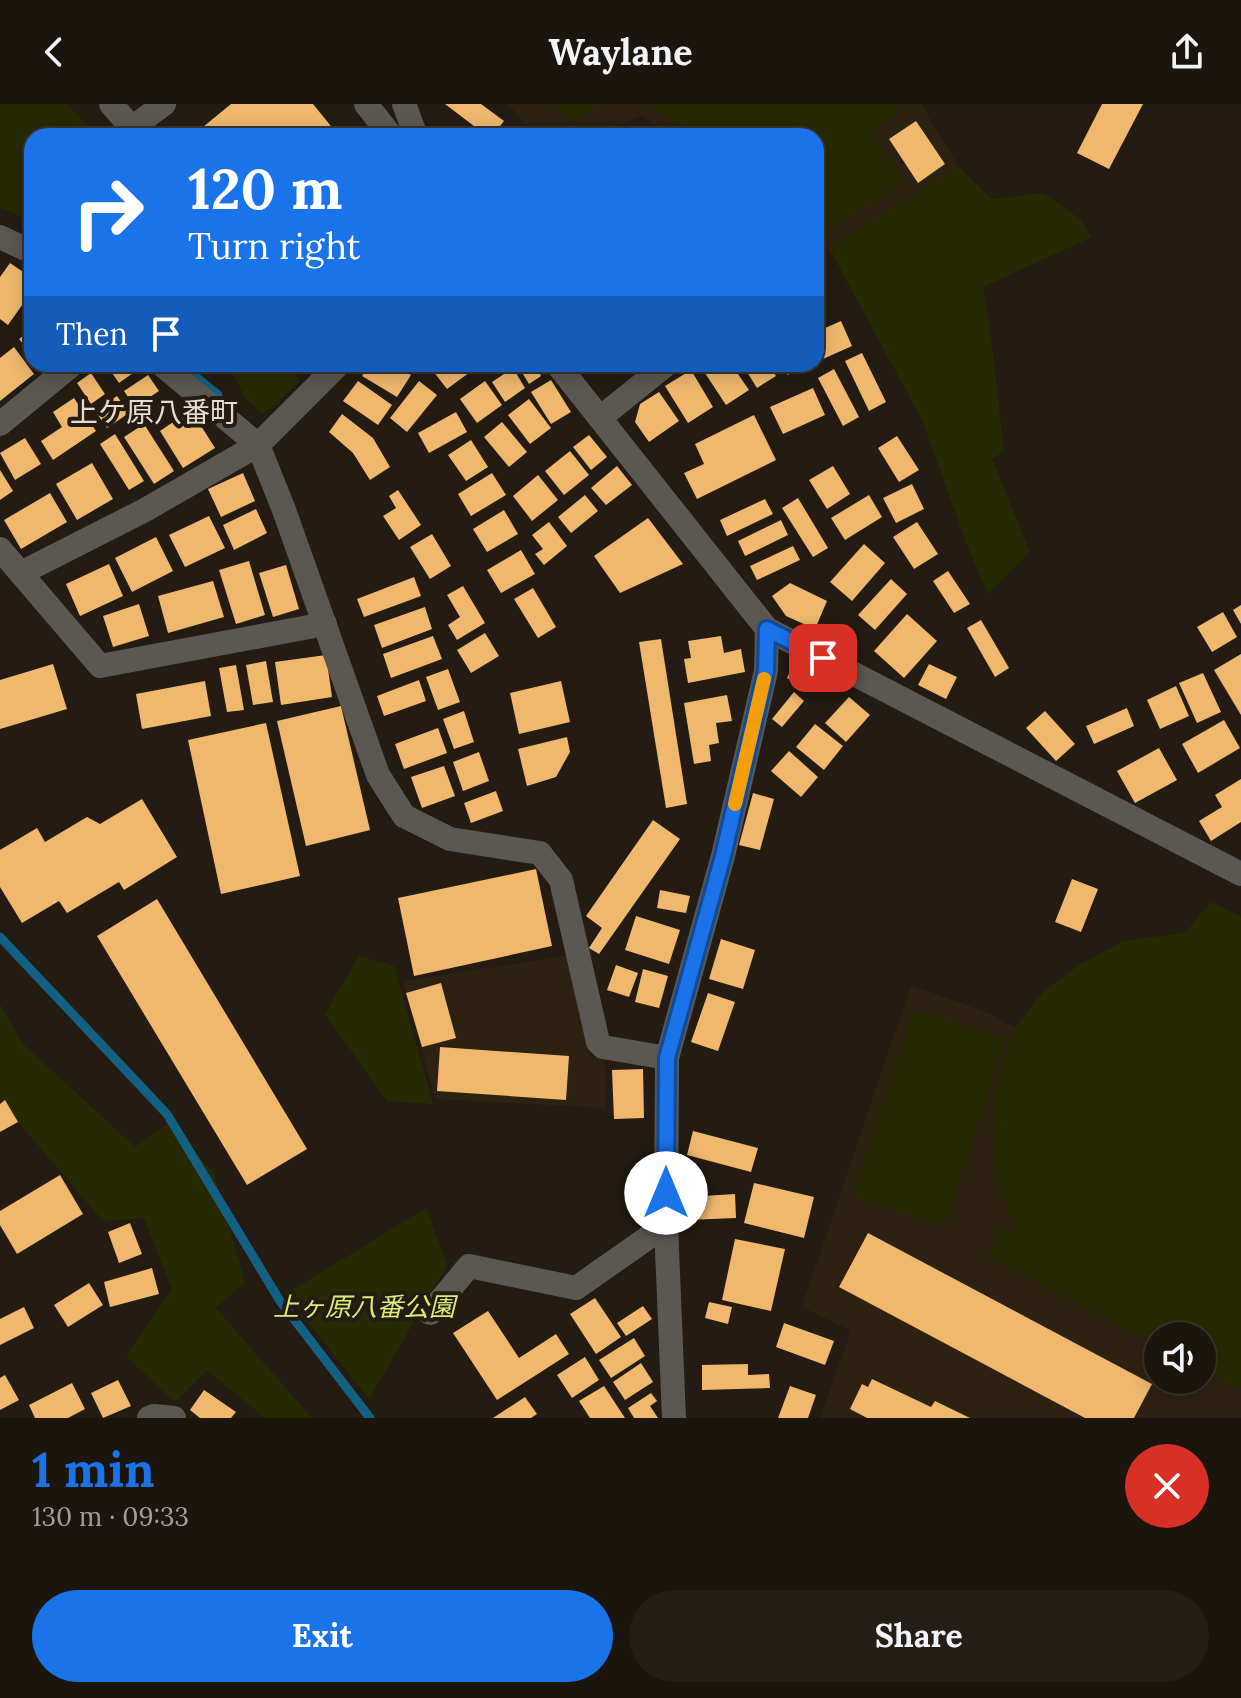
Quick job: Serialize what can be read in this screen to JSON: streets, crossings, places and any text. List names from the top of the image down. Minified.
{"districts":["上ケ原八番町"],"parks":["上ヶ原八番公園"],"page":{"header":"Waylane","turn":["120 m","Turn right"],"then":"Then","heading":["1 min","130 m · 09:33"],"buttons":["Exit","Share"]}}
